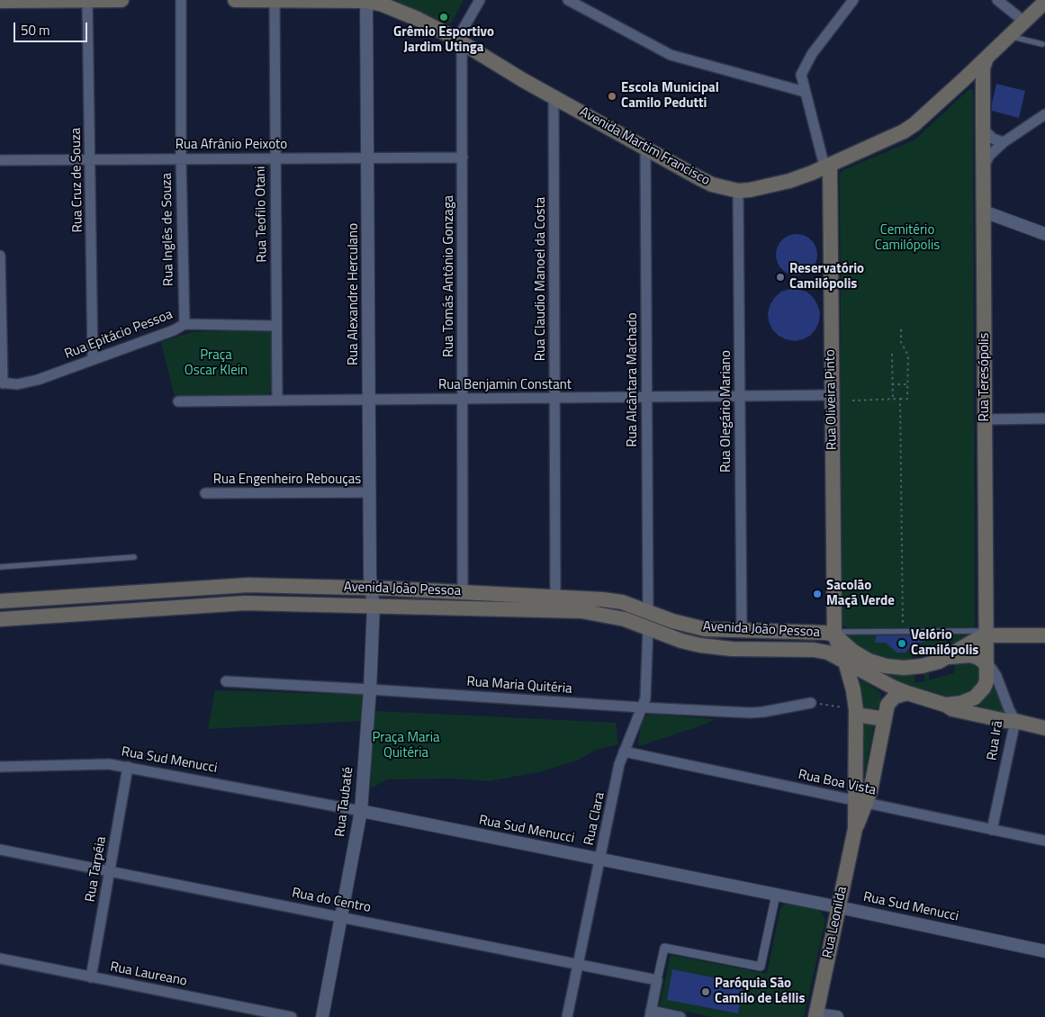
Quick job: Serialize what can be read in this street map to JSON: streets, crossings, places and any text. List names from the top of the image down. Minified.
{"streets":{"main road":["Avenida Martim Francisco","Rua Teresópolis","Rua Oliveira Pinto","Avenida João Pessoa","Rua Leonilda"],"street":["Rua Afrânio Peixoto","Rua Cruz de Souza","Rua Teofilo Otani","Rua Inglês de Souza","Rua Tomás Antônio Gonzaga","Rua Claudio Manoel da Costa","Rua Alexandre Herculano","Rua Epitácio Pessoa","Rua Alcântara Machado","Rua Benjamin Constant","Rua Olegário Mariano","Rua Engenheiro Rebouças","Rua Maria Quitéria","Rua Irã","Rua Sud Menucci","Rua Boa Vista","Rua Taubaté","Rua Clara","Rua Tarpéia","Rua do Centro","Rua Laureano"]},"crossings":[["Rua Afrânio Peixoto","Rua Cruz de Souza"],["Rua Afrânio Peixoto","Rua Teofilo Otani"],["Rua Afrânio Peixoto","Rua Inglês de Souza"],["Rua Afrânio Peixoto","Rua Tomás Antônio Gonzaga"],["Rua Afrânio Peixoto","Rua Alexandre Herculano"],["Avenida Martim Francisco","Rua Teofilo Otani"],["Avenida Martim Francisco","Rua Tomás Antônio Gonzaga"],["Avenida Martim Francisco","Rua Claudio Manoel da Costa"],["Avenida Martim Francisco","Rua Alexandre Herculano"],["Avenida Martim Francisco","Rua Teresópolis"],["Avenida Martim Francisco","Rua Alcântara Machado"],["Avenida Martim Francisco","Rua Oliveira Pinto"],["Avenida Martim Francisco","Rua Olegário Mariano"],["Rua Cruz de Souza","Rua Epitácio Pessoa"],["Rua Teofilo Otani","Rua Epitácio Pessoa"],["Rua Teofilo Otani","Rua Benjamin Constant"],["Rua Inglês de Souza","Rua Epitácio Pessoa"],["Rua Tomás Antônio Gonzaga","Rua Benjamin Constant"],["Rua Tomás Antônio Gonzaga","Avenida João Pessoa"],["Rua Claudio Manoel da Costa","Rua Benjamin Constant"],["Rua Claudio Manoel da Costa","Avenida João Pessoa"],["Rua Alexandre Herculano","Rua Benjamin Constant"],["Rua Alexandre Herculano","Rua Engenheiro Rebouças"],["Rua Alexandre Herculano","Avenida João Pessoa"],["Rua Alexandre Herculano","Rua Taubaté"],["Rua Teresópolis","Rua Irã"],["Rua Alcântara Machado","Rua Benjamin Constant"],["Rua Alcântara Machado","Avenida João Pessoa"],["Rua Benjamin Constant","Rua Oliveira Pinto"],["Rua Benjamin Constant","Rua Olegário Mariano"],["Rua Oliveira Pinto","Avenida João Pessoa"],["Rua Olegário Mariano","Avenida João Pessoa"],["Avenida João Pessoa","Rua Taubaté"],["Avenida João Pessoa","Rua Clara"],["Rua Maria Quitéria","Rua Taubaté"],["Rua Maria Quitéria","Rua Clara"],["Rua Irã","Rua Boa Vista"],["Rua Sud Menucci","Rua Taubaté"],["Rua Sud Menucci","Rua Clara"],["Rua Sud Menucci","Rua Tarpéia"],["Rua Sud Menucci","Rua Leonilda"],["Rua Boa Vista","Rua Clara"],["Rua Boa Vista","Rua Leonilda"],["Rua Taubaté","Rua do Centro"],["Rua Clara","Rua do Centro"],["Rua Tarpéia","Rua do Centro"],["Rua Tarpéia","Rua Laureano"]],"parks":["Cemitério Camilópolis","Praça Oscar Klein","Praça Maria Quitéria"],"places":["Grêmio Esportivo Jardim Utinga","Escola Municipal Camilo Pedutti","Reservatório Camilópolis","Sacolão Maçã Verde","Velório Camilópolis","Paróquia São Camilo de Léllis"],"scale_bar":"50 m"}
